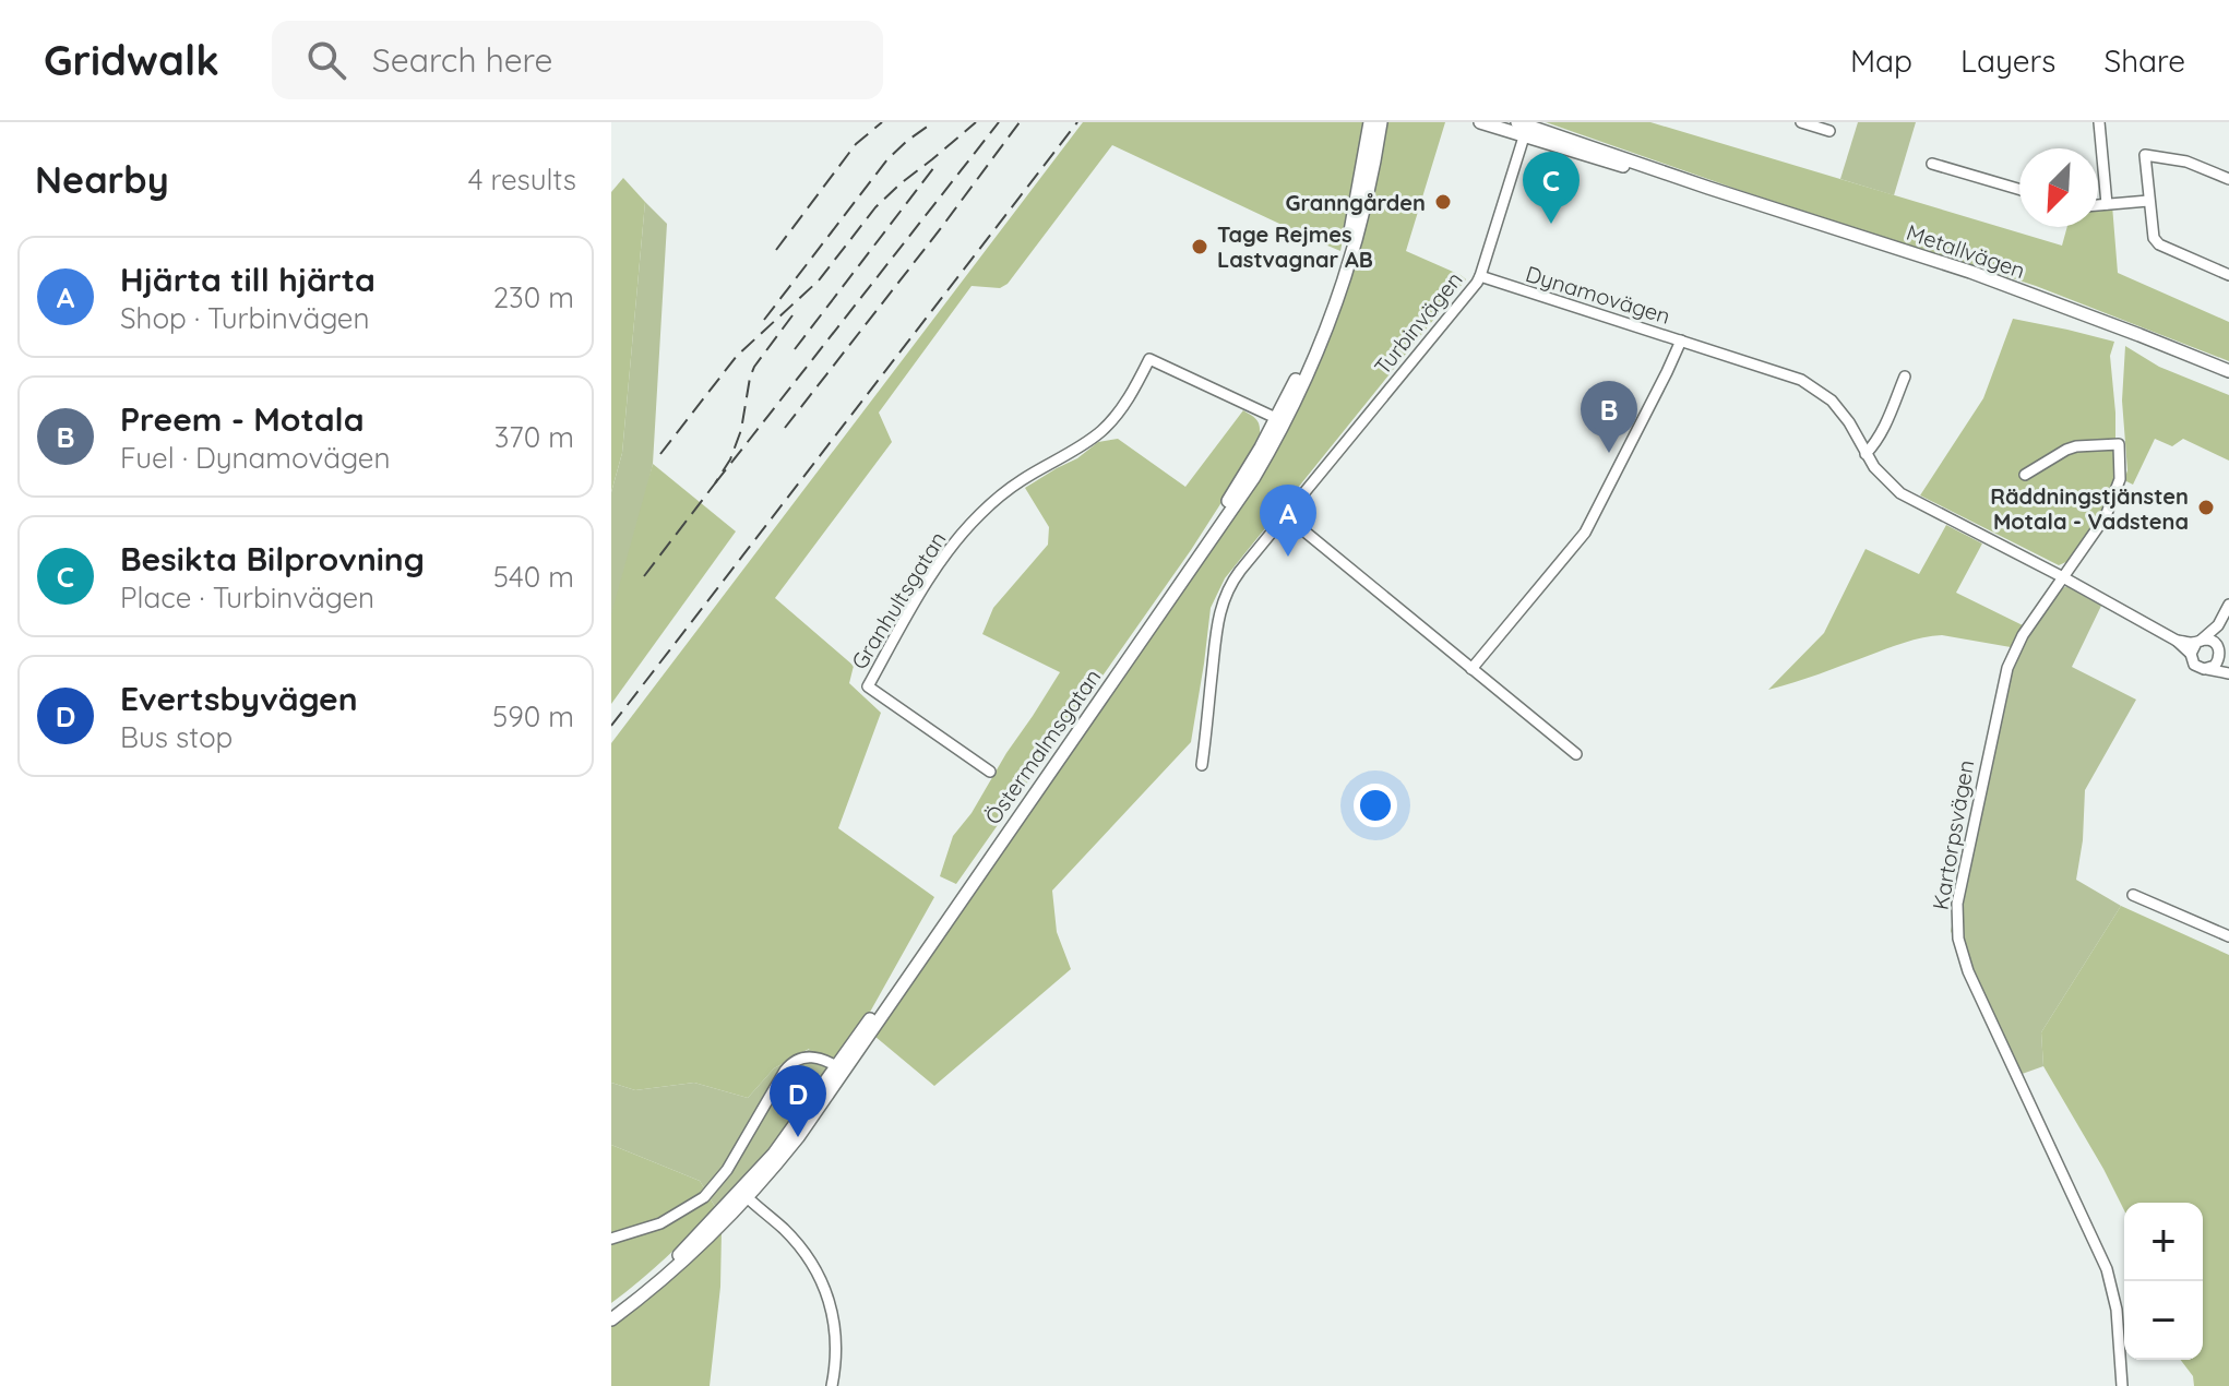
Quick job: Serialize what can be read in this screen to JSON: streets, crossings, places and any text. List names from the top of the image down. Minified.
{"streets":{"main road":["Metallvägen","Östermalmsgatan"],"street":["Dynamovägen","Turbinvägen","Granhultsgatan","Kartorpsvägen"]},"crossings":[["Metallvägen","Turbinvägen"],["Dynamovägen","Turbinvägen"],["Granhultsgatan","Östermalmsgatan"]],"places":["Granngården","Tage Rejmes Lastvagnar AB","Räddningstjänsten Motala - Vadstena"],"north":"bottom left","page":{"header":"Gridwalk","search":"Search here","nav":["Map","Layers","Share"],"heading":["Nearby","4 results"],"pins":["C","B","A","D"],"list":[{"mark":"A","name":"Hjärta till hjärta","note":"Shop · Turbinvägen","value":"230 m"},{"mark":"B","name":"Preem - Motala","note":"Fuel · Dynamovägen","value":"370 m"},{"mark":"C","name":"Besikta Bilprovning","note":"Place · Turbinvägen","value":"540 m"},{"mark":"D","name":"Evertsbyvägen","note":"Bus stop","value":"590 m"}],"map_buttons":["+","−"]}}
